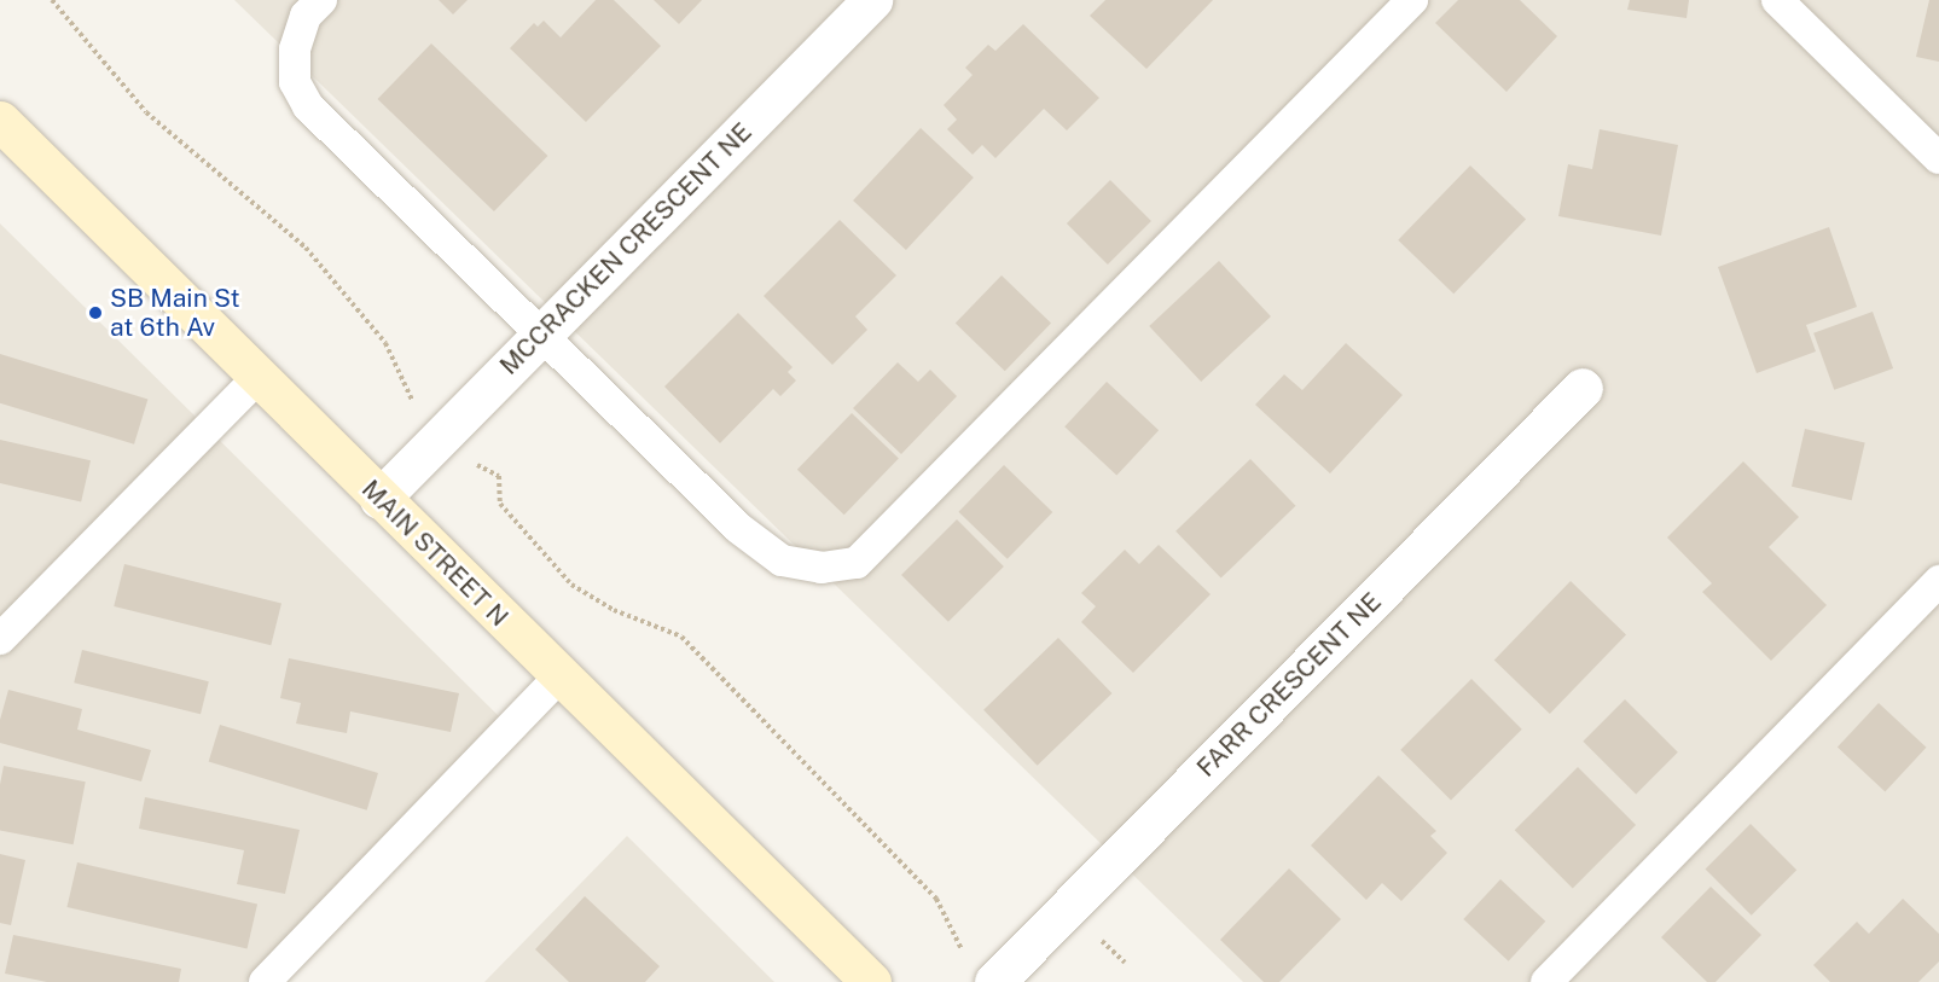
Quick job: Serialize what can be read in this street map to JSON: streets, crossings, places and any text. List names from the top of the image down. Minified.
{"streets":{"main road":["MAIN STREET N"],"street":["MCCRACKEN CRESCENT NE","FARR CRESCENT NE"]},"crossings":[["MCCRACKEN CRESCENT NE","MAIN STREET N"]],"places":["SB Main St at 6th Av"]}
